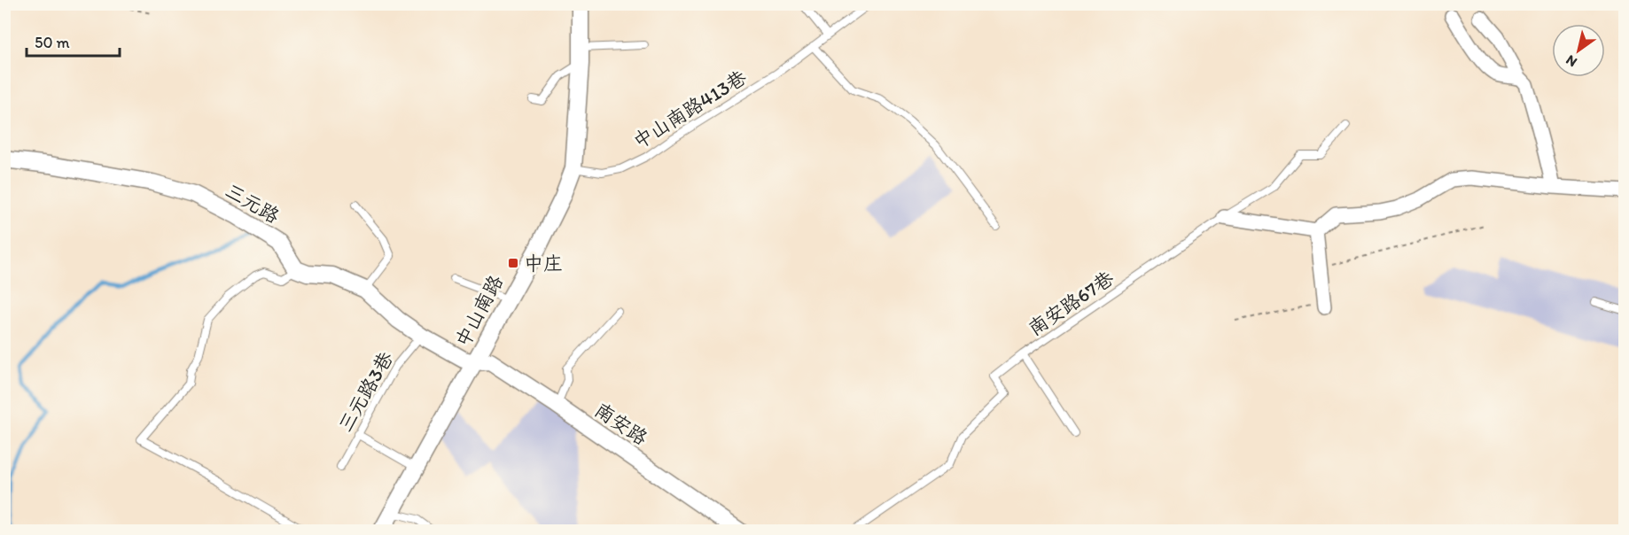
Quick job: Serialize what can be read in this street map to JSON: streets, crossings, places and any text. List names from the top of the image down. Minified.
{"streets":{"street":["三元路","中山南路","南安路"],"lane":["中山南路413巷","南安路67巷","三元路3巷"]},"crossings":[["中山南路413巷","中山南路"],["中山南路","南安路"]],"places":{"transit":["中庄"]},"scale_bar":"50 m","north":"bottom left"}
